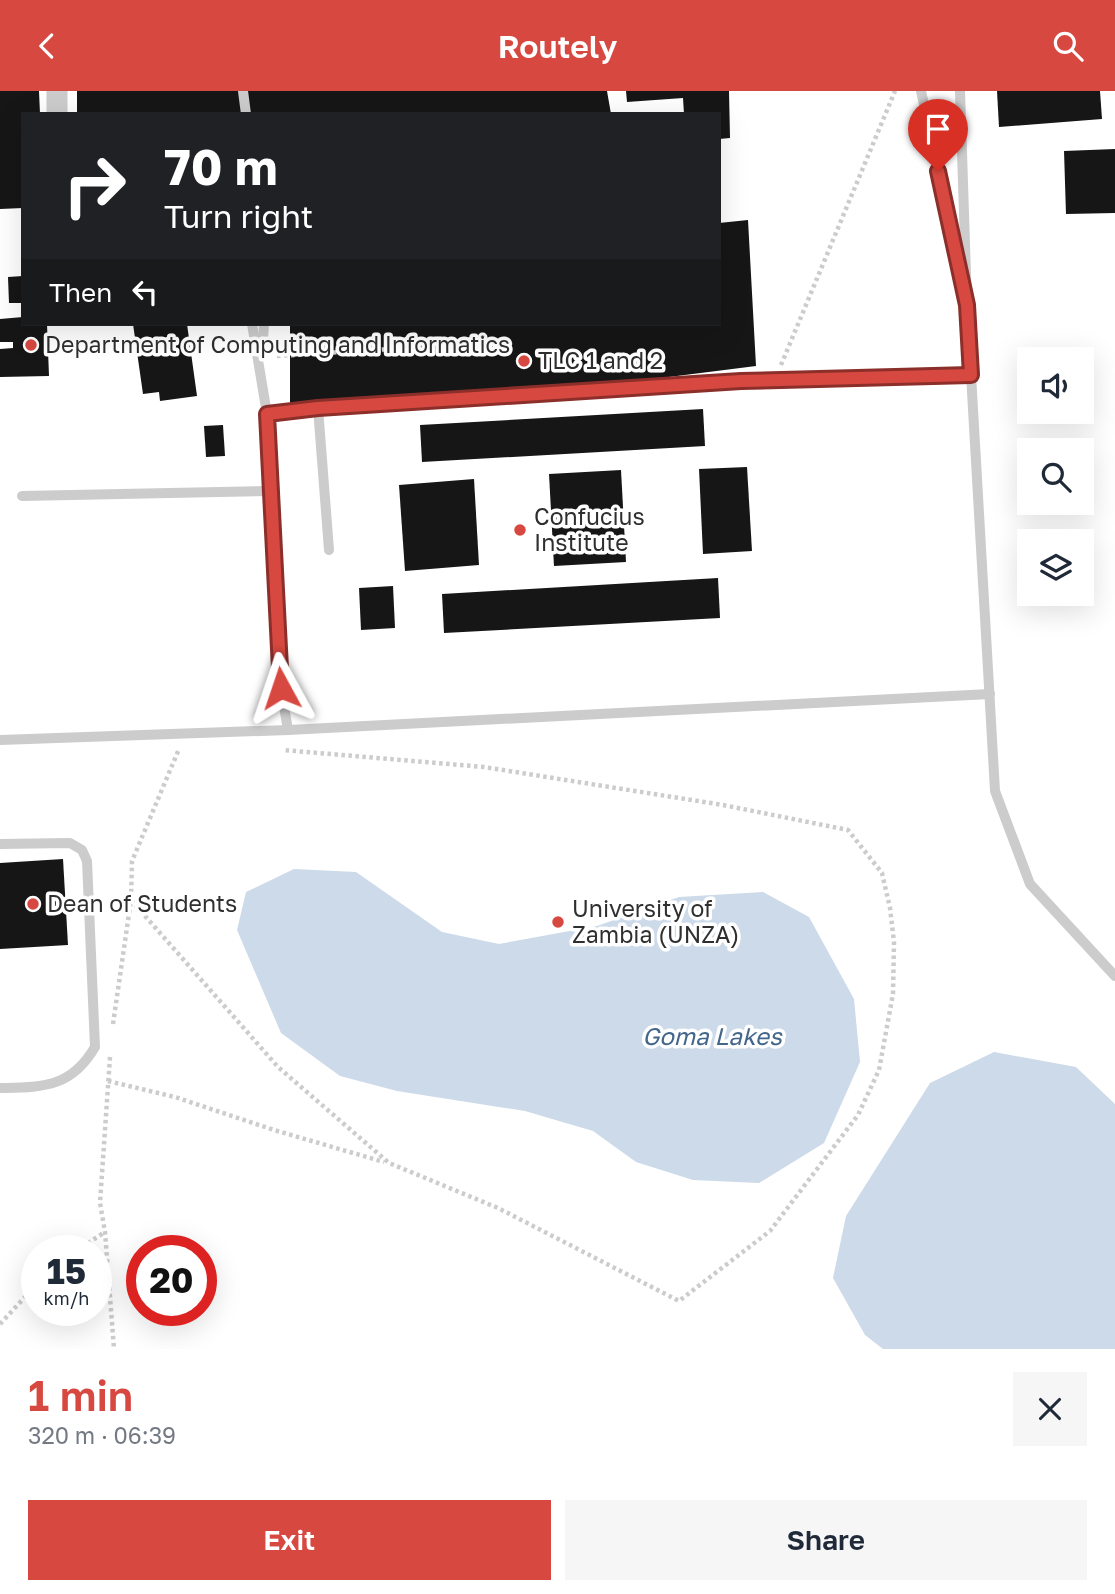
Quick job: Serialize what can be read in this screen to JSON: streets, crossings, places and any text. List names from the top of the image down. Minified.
{"water":["Goma Lakes"],"places":["Department of Computing and Informatics","TLC 1 and 2","Confucius Institute","Dean of Students","University of Zambia (UNZA)"],"page":{"header":"Routely","turn":["70 m","Turn right"],"then":"Then","speed":"15 km/h","limit":"20","heading":["1 min","320 m · 06:39"],"buttons":["Exit","Share"]}}
